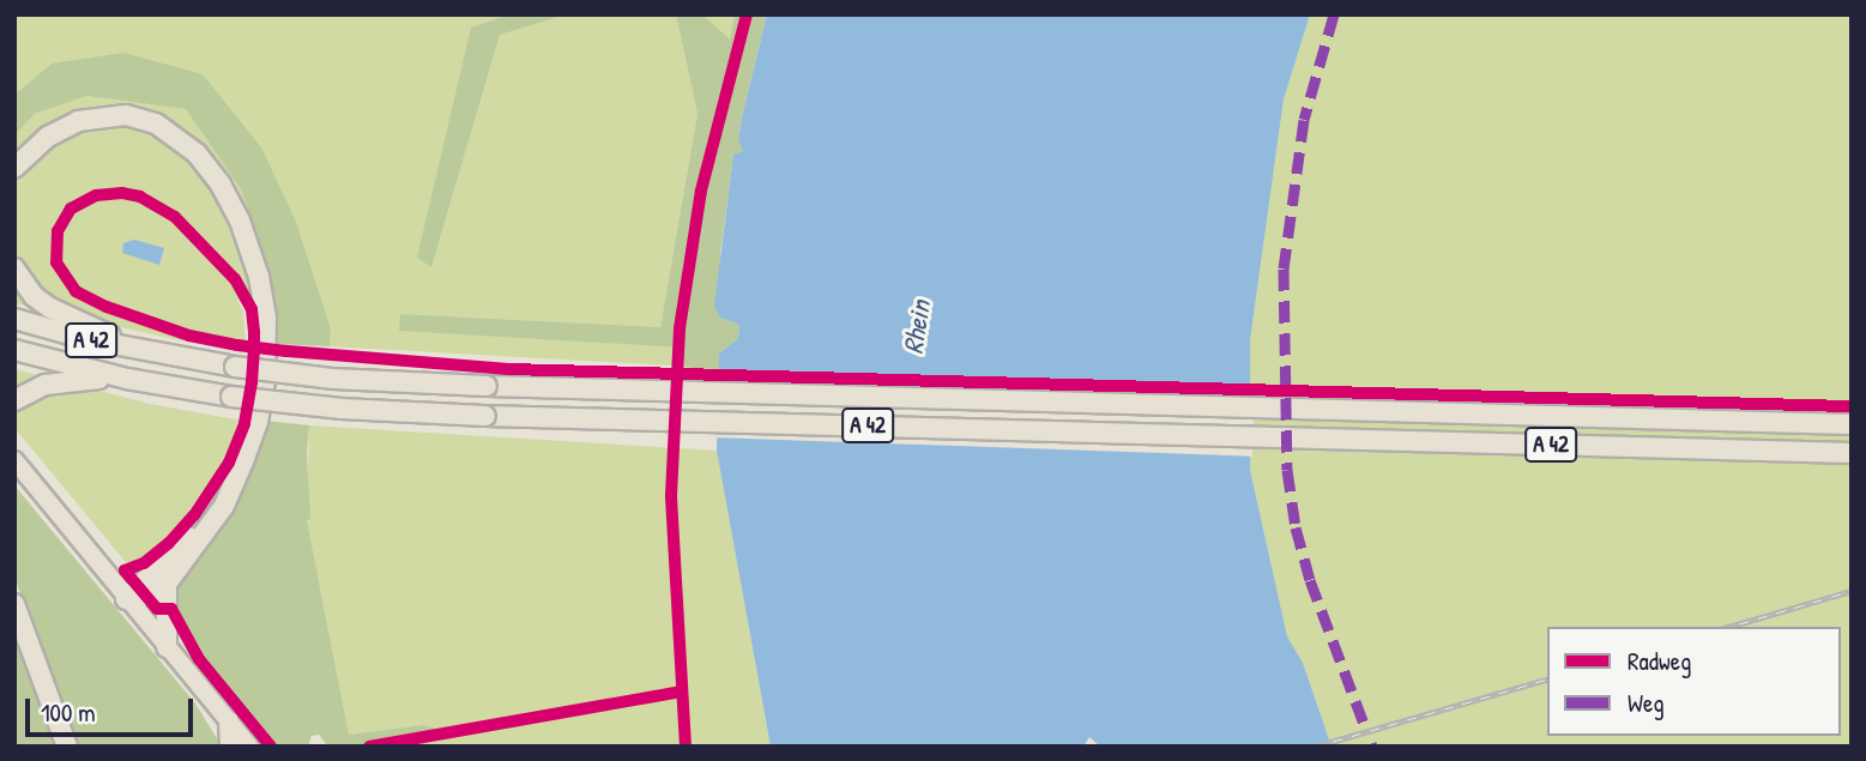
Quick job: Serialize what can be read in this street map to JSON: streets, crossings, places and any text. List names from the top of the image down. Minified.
{"streets":{"highway":["A 42"]},"water":["Rhein"],"legend":["Radweg","Weg"],"scale_bar":"100 m"}
